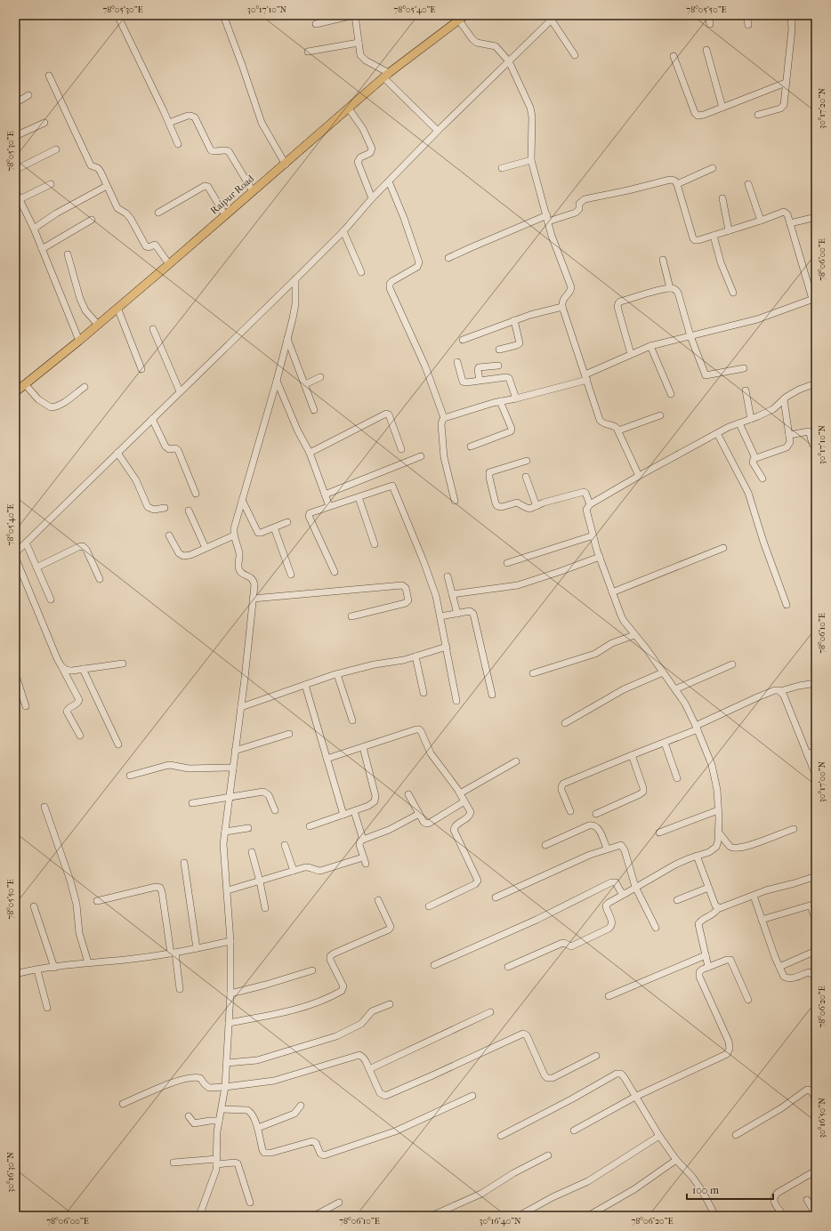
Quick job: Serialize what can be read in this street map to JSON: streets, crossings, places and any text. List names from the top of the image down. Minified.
{"streets":{"main road":["Raipur Road"]},"scale_bar":"100 m","coordinates":["78°05'30\"E","30°17'10\"N","78°05'40\"E","78°05'50\"E","30°17'20\"N","78°06'00\"E","78°06'10\"E","30°17'00\"N","78°06'20\"E","30°16'50\"N","30°16'30\"N","30°16'40\"N"]}
